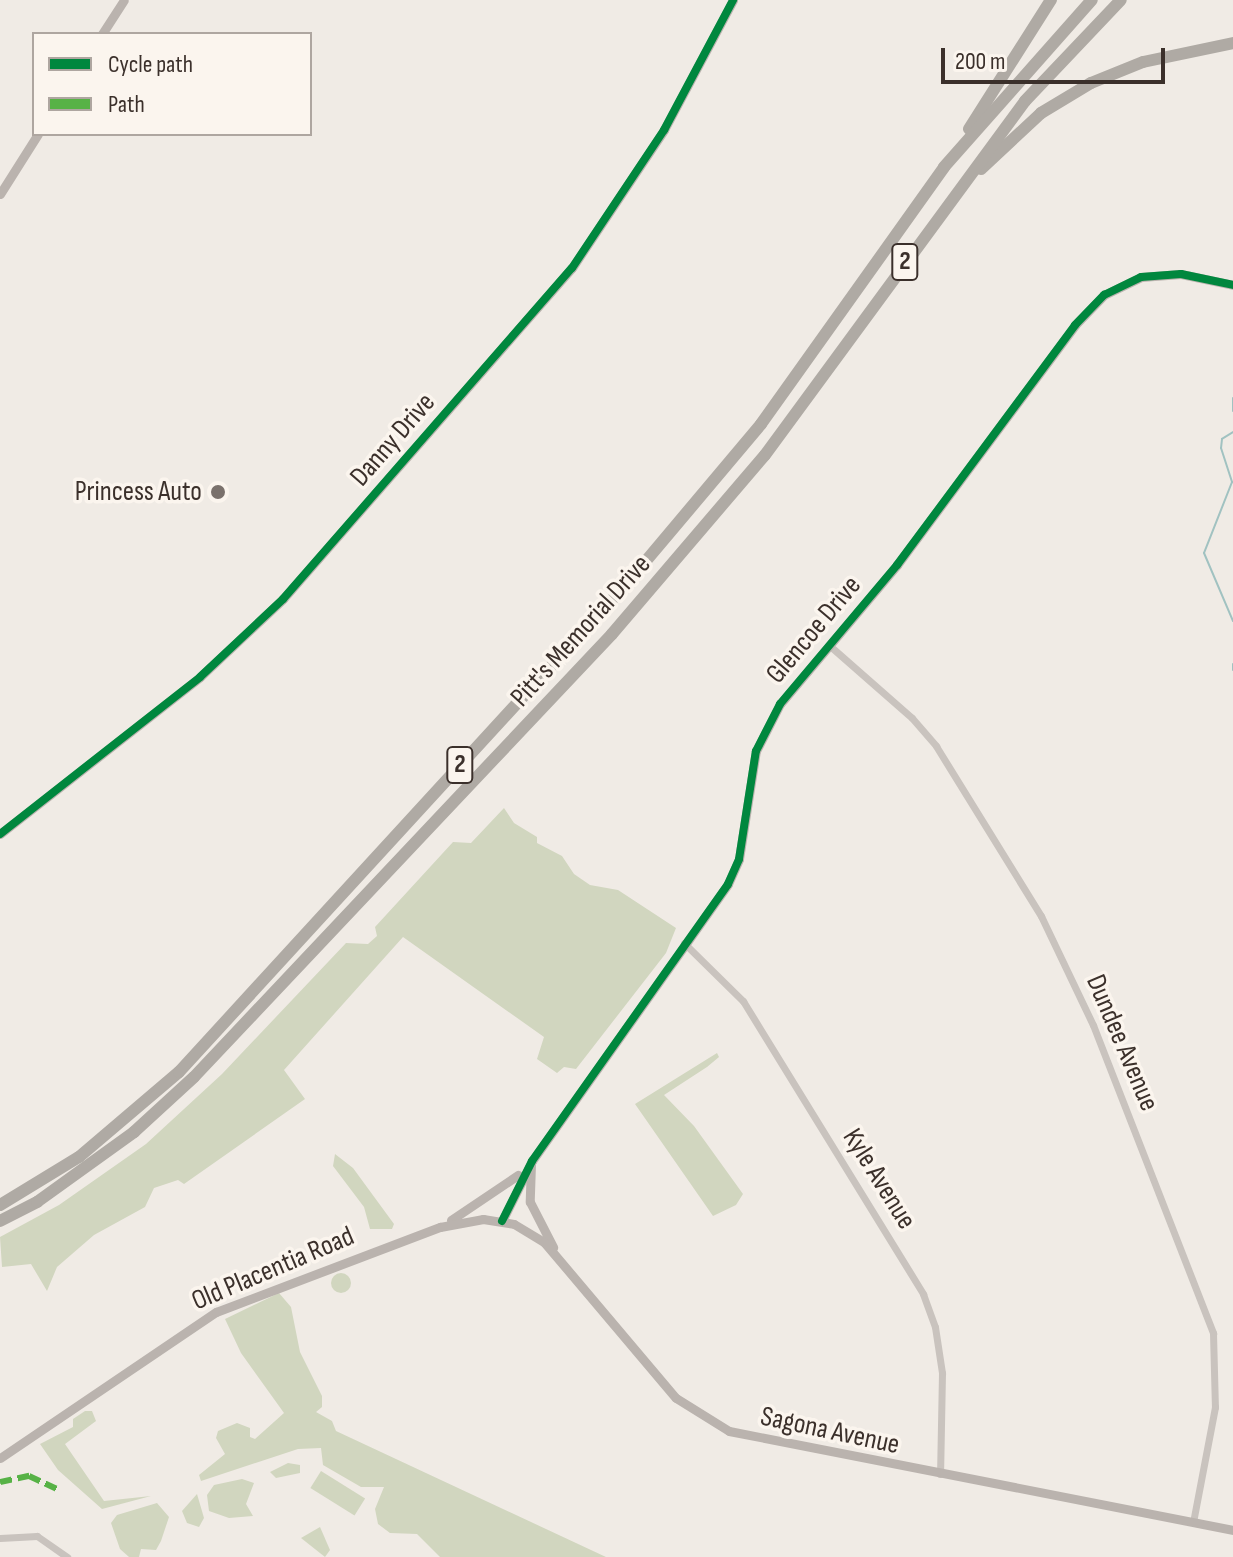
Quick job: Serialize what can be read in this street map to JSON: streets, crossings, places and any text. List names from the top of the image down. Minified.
{"streets":{"highway":["2","Pitt's Memorial Drive"],"street":["Danny Drive","Glencoe Drive","Dundee Avenue","Kyle Avenue","Old Placentia Road","Sagona Avenue"]},"crossings":[["Glencoe Drive","Dundee Avenue"],["Glencoe Drive","Kyle Avenue"],["Glencoe Drive","Old Placentia Road"],["Glencoe Drive","Sagona Avenue"],["Dundee Avenue","Sagona Avenue"],["Kyle Avenue","Sagona Avenue"],["Old Placentia Road","Sagona Avenue"]],"places":["Princess Auto"],"legend":["Cycle path","Path"],"scale_bar":"200 m"}
